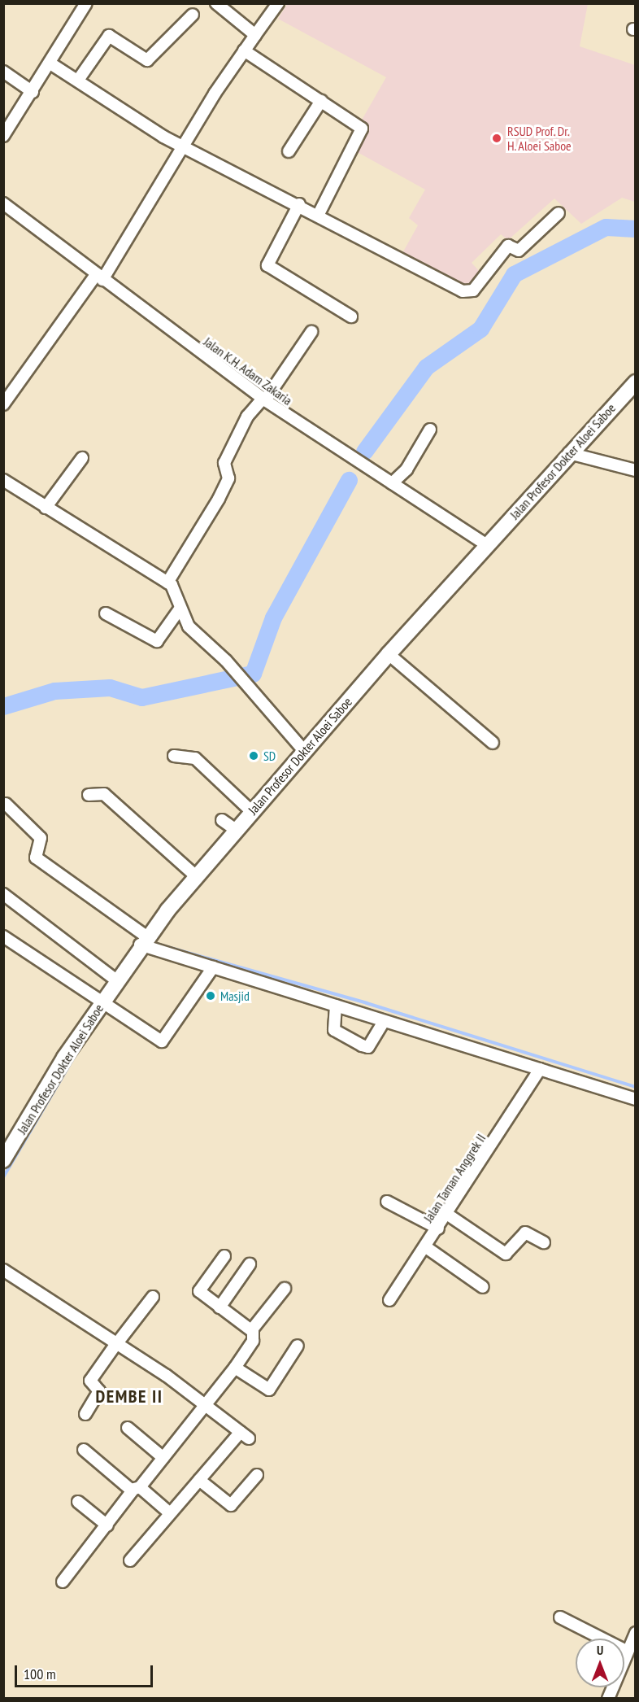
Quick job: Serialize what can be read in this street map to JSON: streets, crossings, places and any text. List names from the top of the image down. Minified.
{"streets":{"street":["Jalan K.H. Adam Zakaria","Jalan Profesor Dokter Aloei Saboe","Jalan Taman Anggrek II"]},"crossings":[["Jalan K.H. Adam Zakaria","Jalan Profesor Dokter Aloei Saboe"]],"districts":["DEMBE II"],"places":["RSUD Prof. Dr. H. Aloei Saboe","SD","Masjid"],"scale_bar":"100 m","north":"top"}
